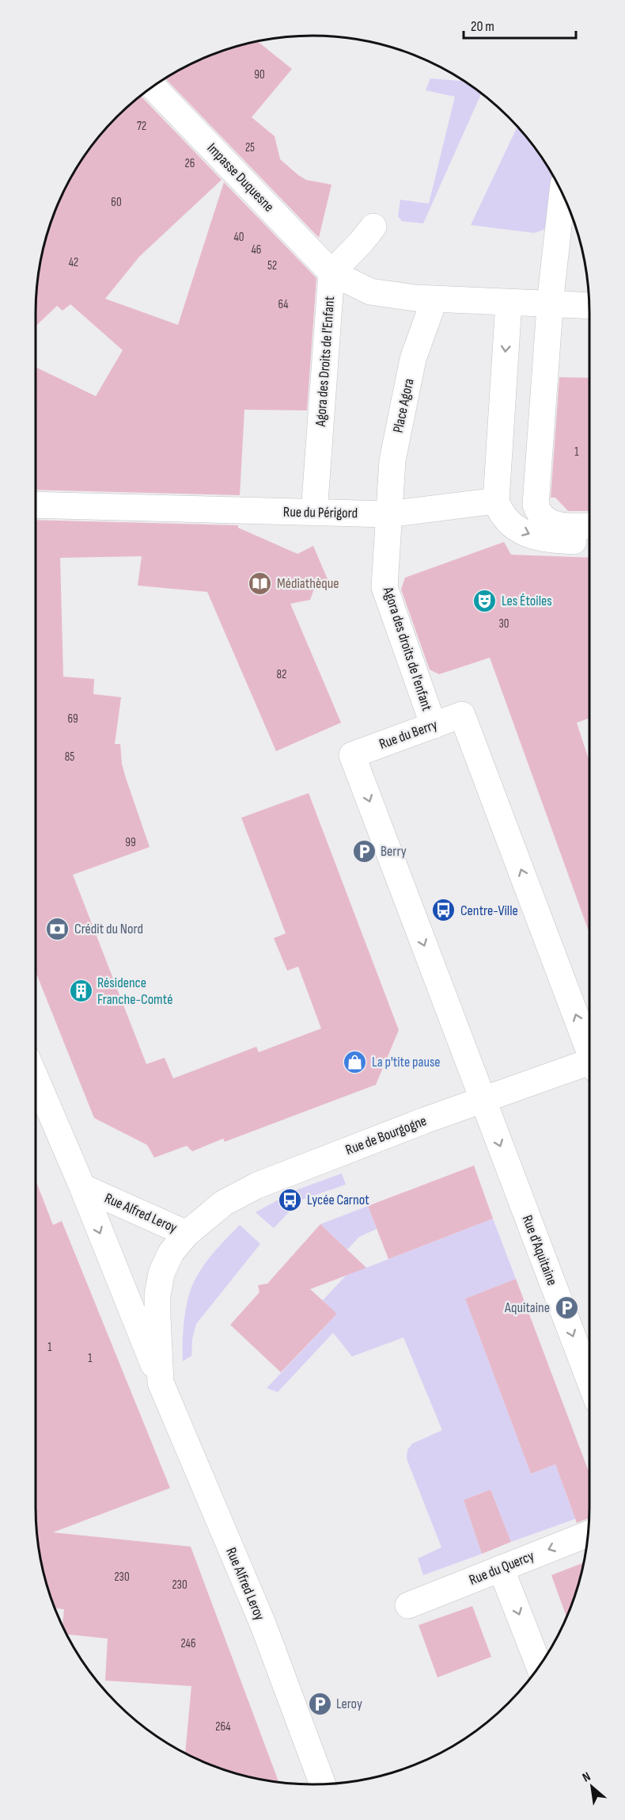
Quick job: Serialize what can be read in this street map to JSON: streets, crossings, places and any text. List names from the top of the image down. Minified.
{"streets":{"street":["Impasse Duquesne","Agora des Droits de l'Enfant","Place Agora","Rue du Périgord","Agora des droits de l'enfant","Rue du Berry","Rue de Bourgogne","Rue Alfred Leroy","Rue d'Aquitaine","Rue du Quercy"]},"crossings":[["Impasse Duquesne","Agora des Droits de l'Enfant"],["Agora des Droits de l'Enfant","Rue du Périgord"],["Place Agora","Rue du Périgord"],["Place Agora","Agora des droits de l'enfant"],["Rue du Périgord","Agora des droits de l'enfant"],["Agora des droits de l'enfant","Rue du Berry"],["Rue du Berry","Rue de Bourgogne"],["Rue du Berry","Rue d'Aquitaine"],["Rue de Bourgogne","Rue Alfred Leroy"],["Rue de Bourgogne","Rue d'Aquitaine"]],"one_way":["Rue d'Aquitaine","Rue du Quercy"],"places":{"library":["Médiathèque"],"theatre":["Les Étoiles"],"parking":["Berry","Aquitaine","Leroy"],"bus stop":["Centre-Ville","Lycée Carnot"],"bank":["Crédit du Nord"],"building":["Résidence Franche-Comté"],"shop":["La p'tite pause"]},"house_numbers":["90","72","25","26","60","40","46","42","52","64","1","30","82","69","85","99","1","1","230","230","246","264"],"scale_bar":"20 m","north":"top left"}
